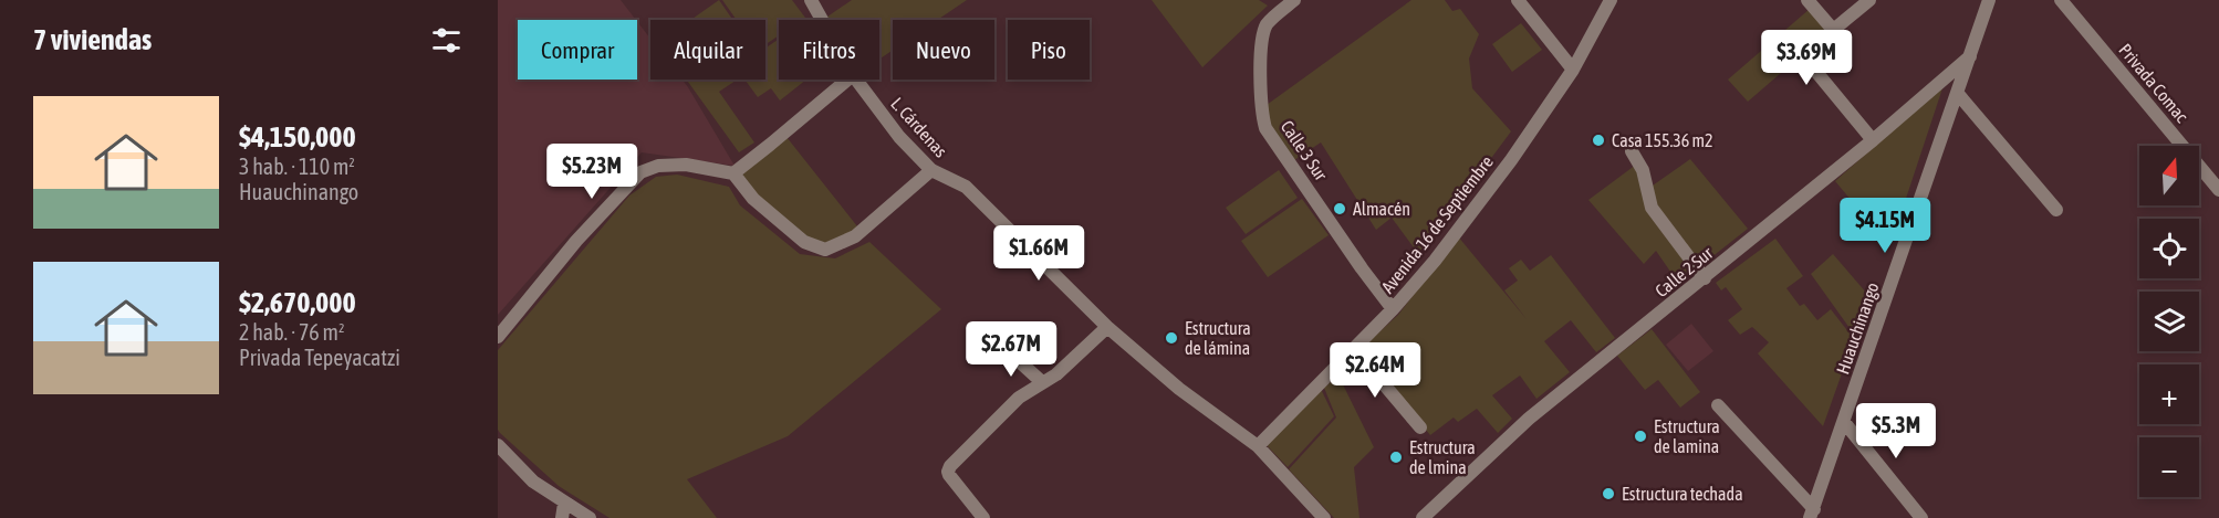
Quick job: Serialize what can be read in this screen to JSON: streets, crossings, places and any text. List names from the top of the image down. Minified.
{"streets":{"street":["Privada Comac","L. Cárdenas","Calle 3 Sur","Avenida 16 de Septiembre","Calle 2 Sur","Huauchinango"]},"crossings":[["L. Cárdenas","Avenida 16 de Septiembre"],["Calle 3 Sur","Avenida 16 de Septiembre"],["Calle 2 Sur","Huauchinango"]],"places":["Casa 155.36 m2","Almacén","Estructura de lámina","Estructura de lamina","Estructura de lmina","Estructura techada"],"north":"top","page":{"heading":"7 viviendas","chip":["Comprar","Alquilar","Filtros","Nuevo","Piso"],"price":["$3.69M","$5.23M","$4.15M","$1.66M","$2.67M","$2.64M","$5.3M"],"list":[{"name":"$4,150,000","note":"3 hab. · 110 m² · Huauchinango"},{"name":"$2,670,000","note":"2 hab. · 76 m² · Privada Tepeyacatzi"}],"map_buttons":["+","−"]}}
